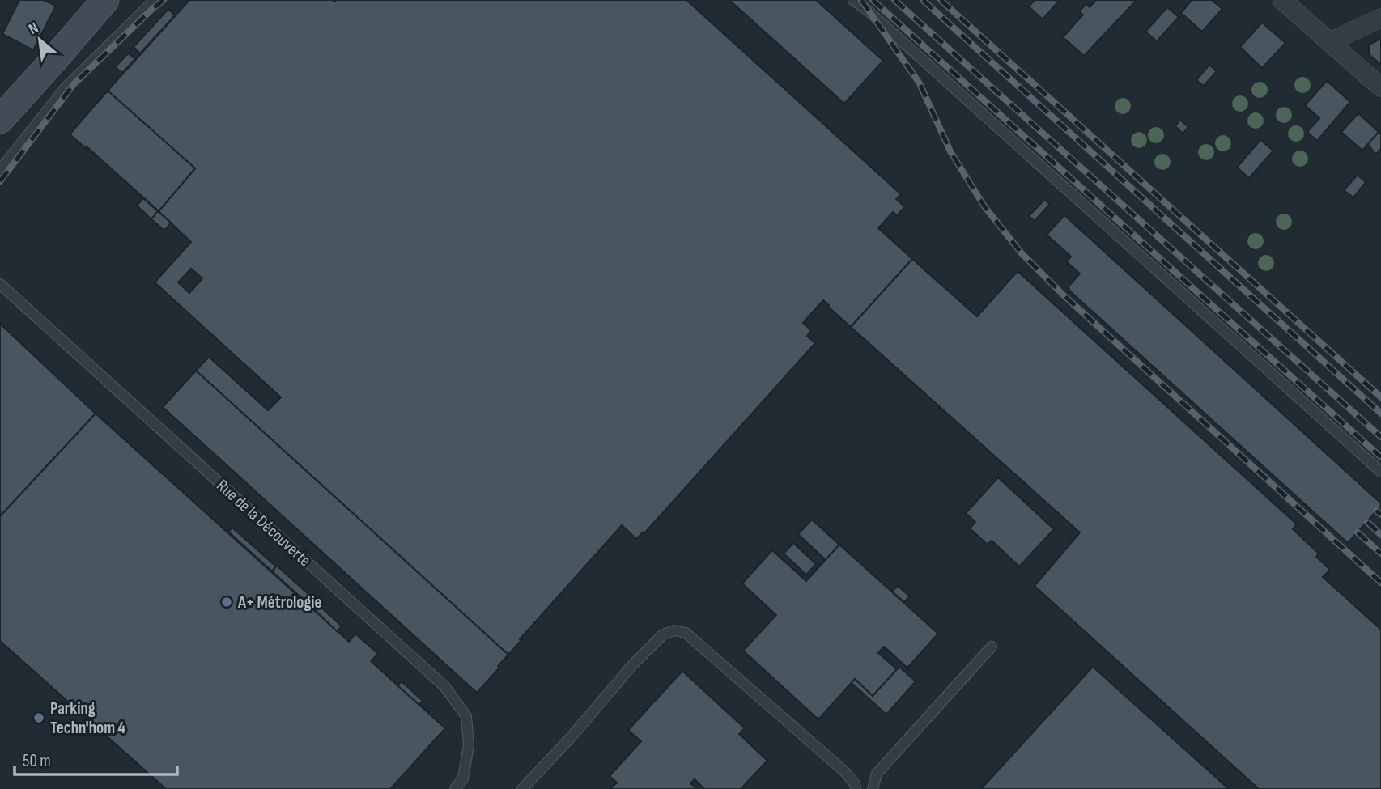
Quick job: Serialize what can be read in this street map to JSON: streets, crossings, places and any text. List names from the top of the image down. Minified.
{"streets":{"lane":["Rue de la Découverte"]},"places":["A+ Métrologie","Parking Techn'hom 4"],"scale_bar":"50 m","north":"top left"}
